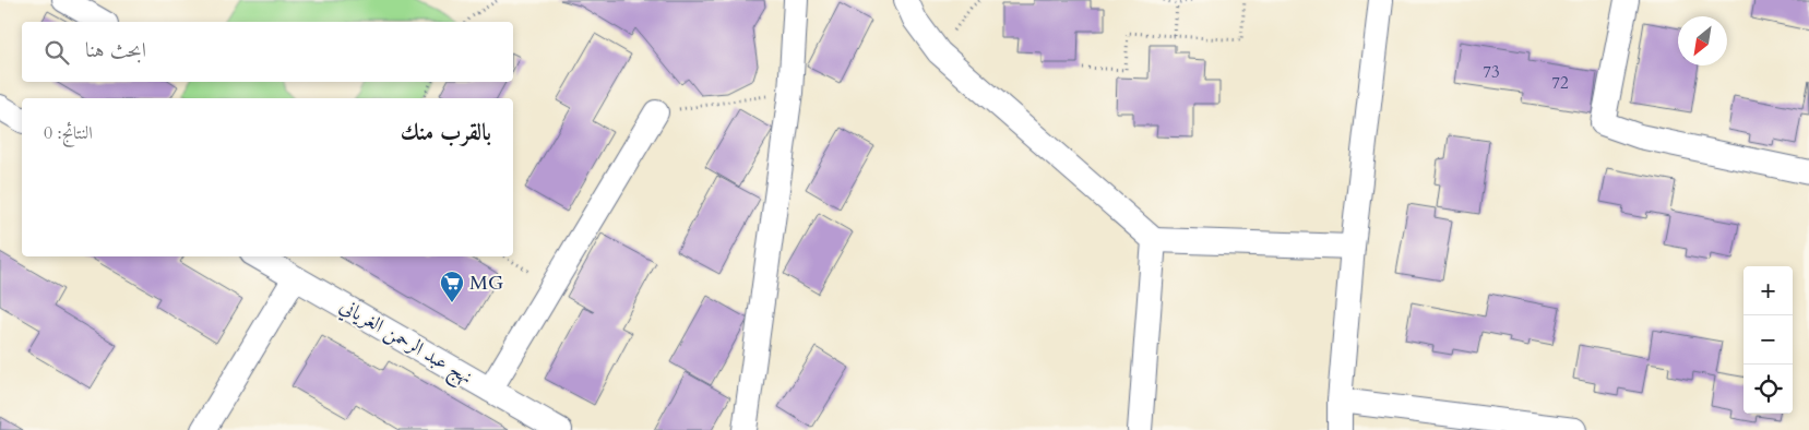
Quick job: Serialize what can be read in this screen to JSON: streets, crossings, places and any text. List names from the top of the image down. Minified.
{"streets":{"street":["نهج عبد الرحمن الغرياني"]},"places":{"supermarket":["MG"]},"house_numbers":["73","72"],"north":"bottom left","page":{"search":"ابحث هنا","heading":["بالقرب منك","النتائج: 0"],"map_buttons":["+","−"]}}
